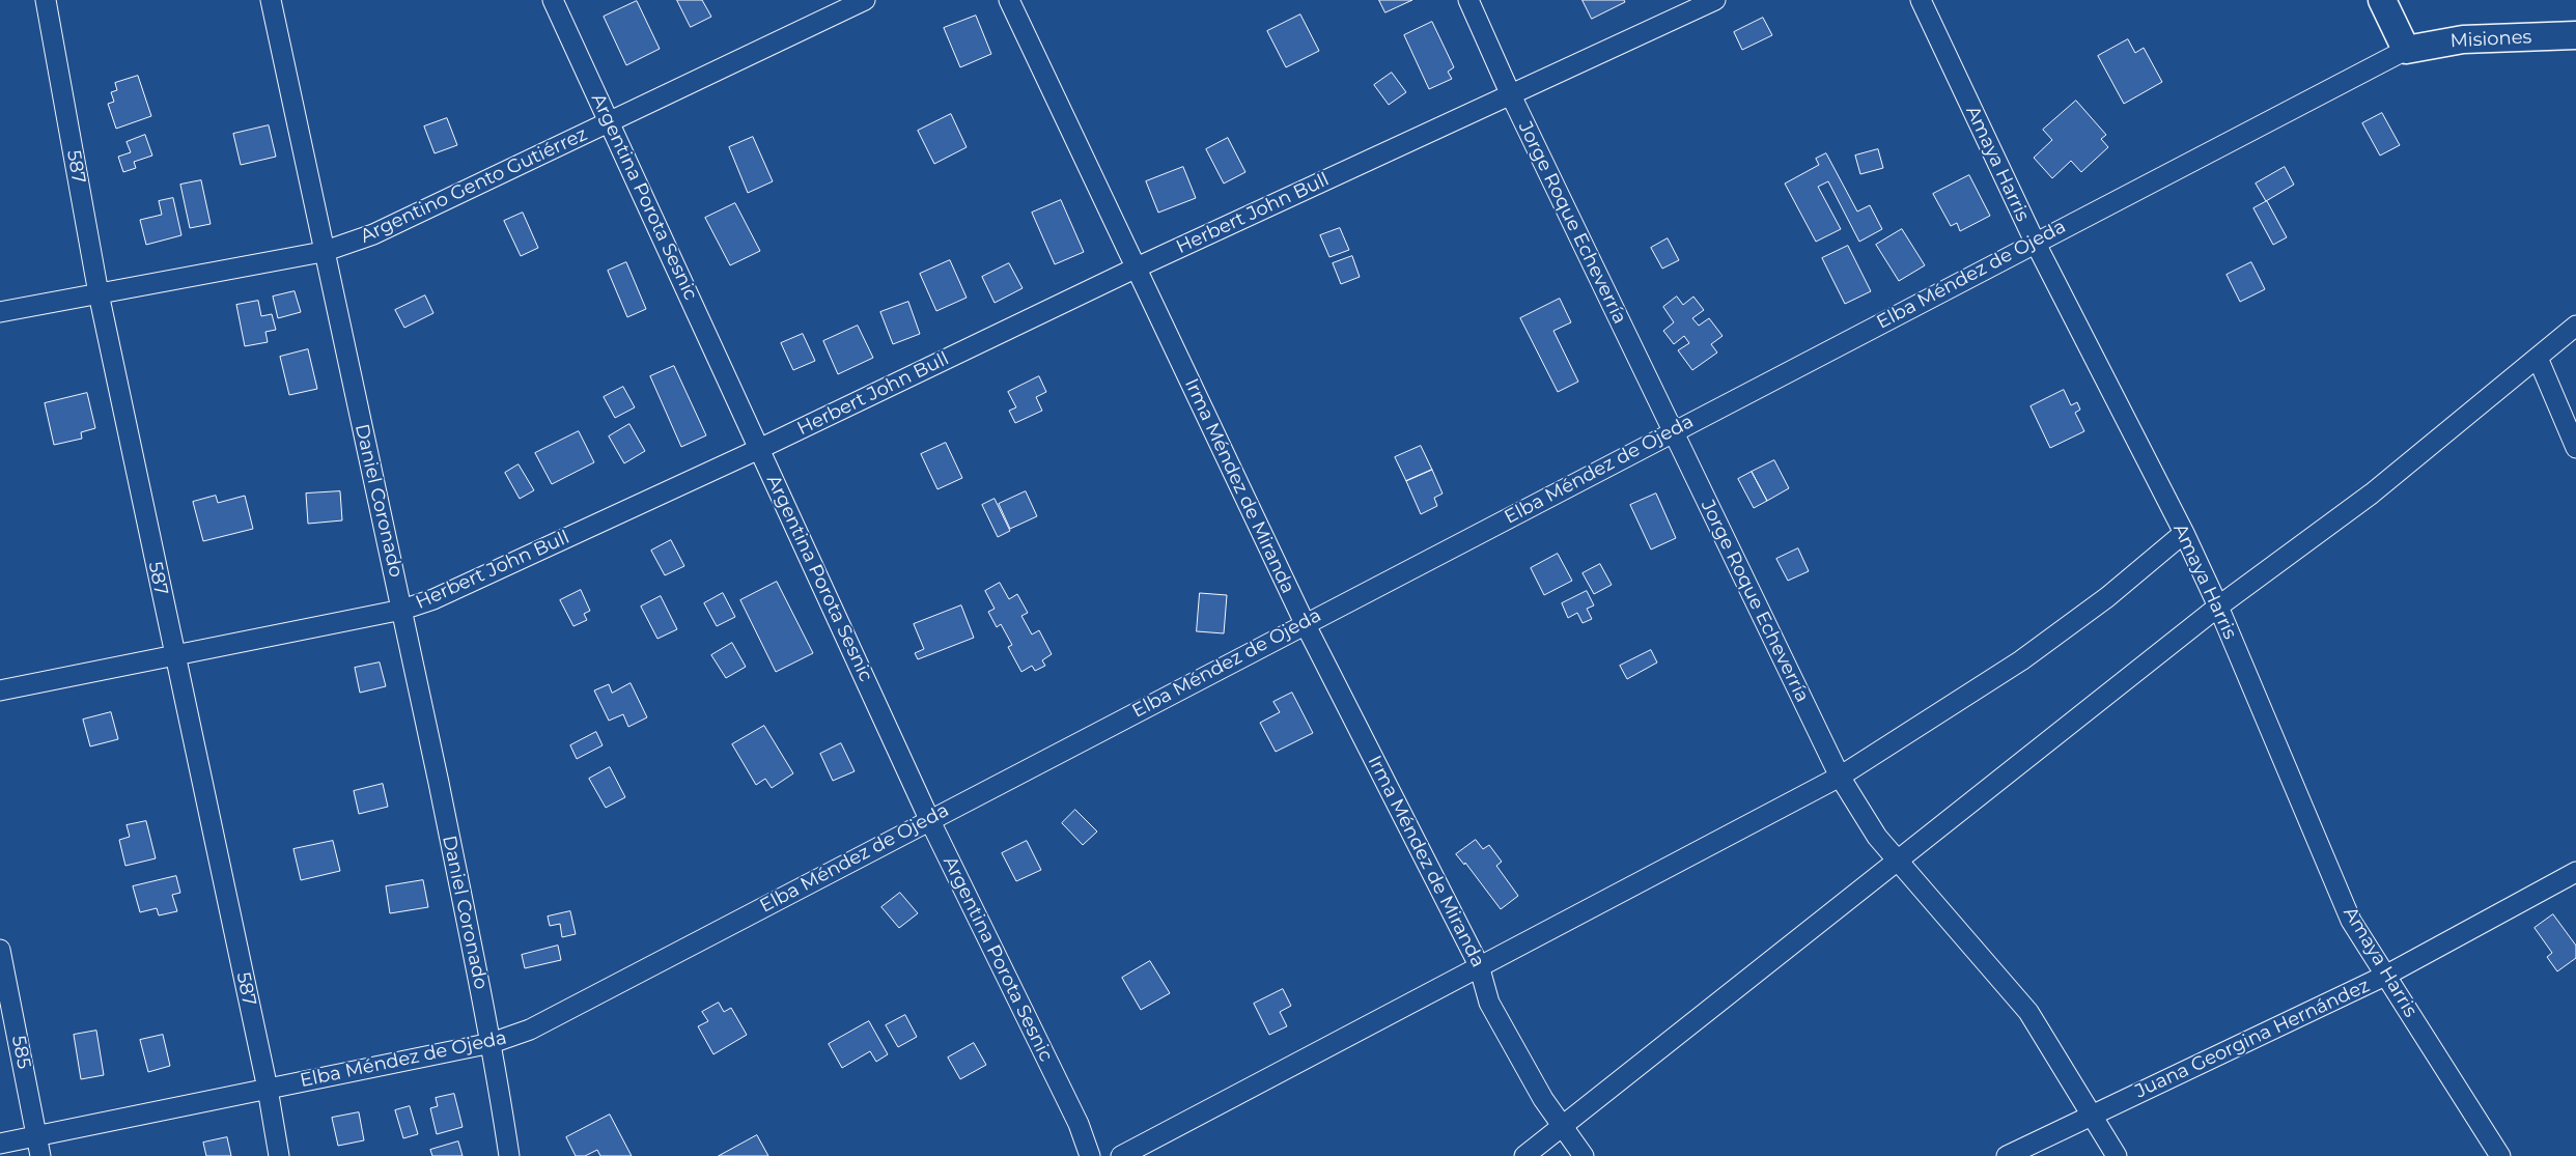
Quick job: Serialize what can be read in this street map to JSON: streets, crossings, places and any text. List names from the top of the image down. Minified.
{"streets":{"street":["Misiones","Amaya Harris","587","Argentino Gento Gutiérrez","Argentina Porota Sesnic","Herbert John Bull","Jorge Roque Echeverría","Elba Méndez de Ojeda","Irma Méndez de Miranda","Daniel Coronado","Juana Georgina Hernández","585"]},"crossings":[["Misiones","Elba Méndez de Ojeda"],["Amaya Harris","Elba Méndez de Ojeda"],["Amaya Harris","Juana Georgina Hernández"],["587","Argentino Gento Gutiérrez"],["587","Herbert John Bull"],["587","Elba Méndez de Ojeda"],["Argentino Gento Gutiérrez","Argentina Porota Sesnic"],["Argentino Gento Gutiérrez","Daniel Coronado"],["Argentina Porota Sesnic","Herbert John Bull"],["Argentina Porota Sesnic","Elba Méndez de Ojeda"],["Herbert John Bull","Jorge Roque Echeverría"],["Herbert John Bull","Irma Méndez de Miranda"],["Herbert John Bull","Daniel Coronado"],["Jorge Roque Echeverría","Elba Méndez de Ojeda"],["Jorge Roque Echeverría","Juana Georgina Hernández"],["Elba Méndez de Ojeda","Irma Méndez de Miranda"],["Elba Méndez de Ojeda","Daniel Coronado"],["Elba Méndez de Ojeda","585"]]}
